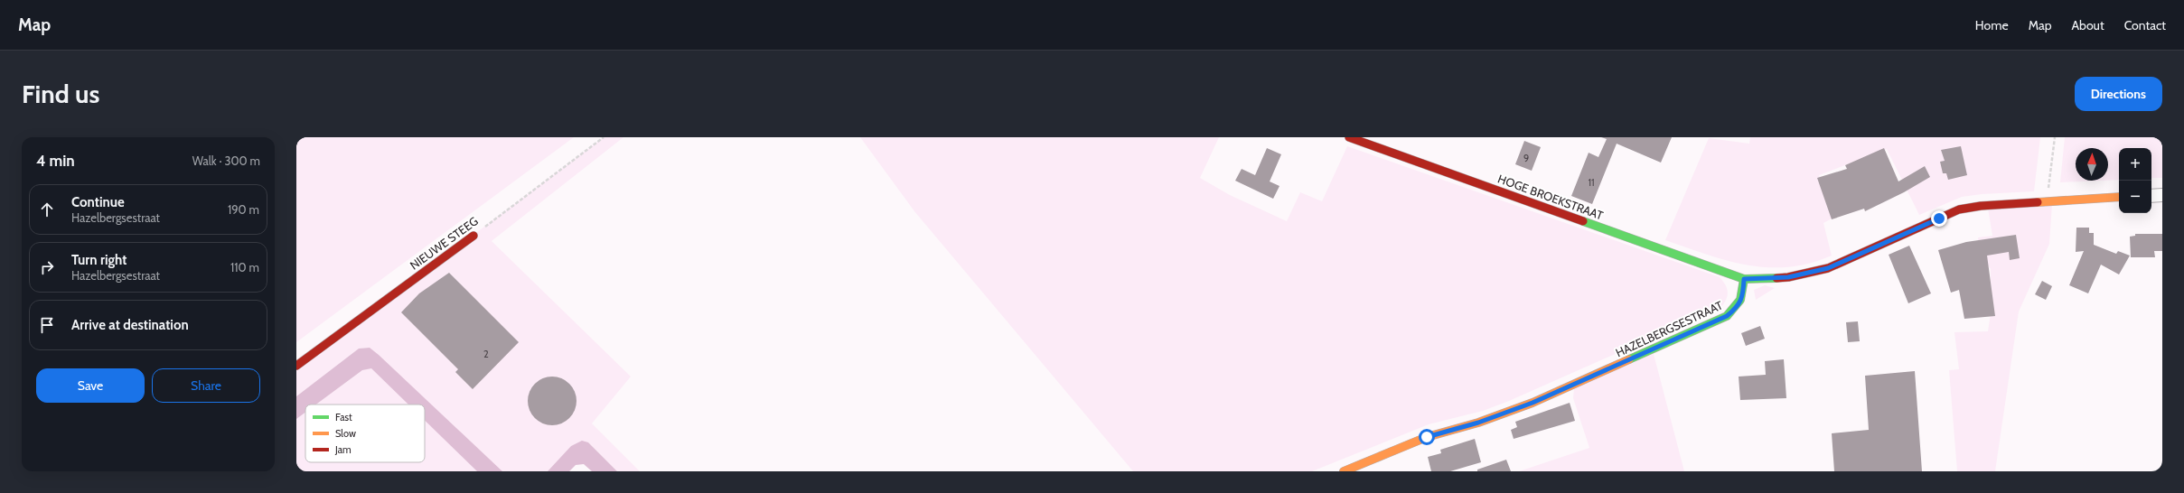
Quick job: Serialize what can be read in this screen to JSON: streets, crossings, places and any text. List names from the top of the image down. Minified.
{"streets":{"street":["HOGE BROEKSTRAAT","NIEUWE STEEG","HAZELBERGSESTRAAT"]},"crossings":[["HOGE BROEKSTRAAT","HAZELBERGSESTRAAT"]],"house_numbers":["9","11","2"],"legend":["Fast","Slow","Jam"],"north":"top","page":{"header":"Map","nav":["Home","Map","About","Contact"],"buttons":["Directions",["Save","Share"]],"title":"Find us","heading":["4 min","Walk · 300 m"],"map_buttons":["+","−"],"list":[["Continue","Hazelbergsestraat","190 m"],["Turn right","Hazelbergsestraat","110 m"],"Arrive at destination"]}}
